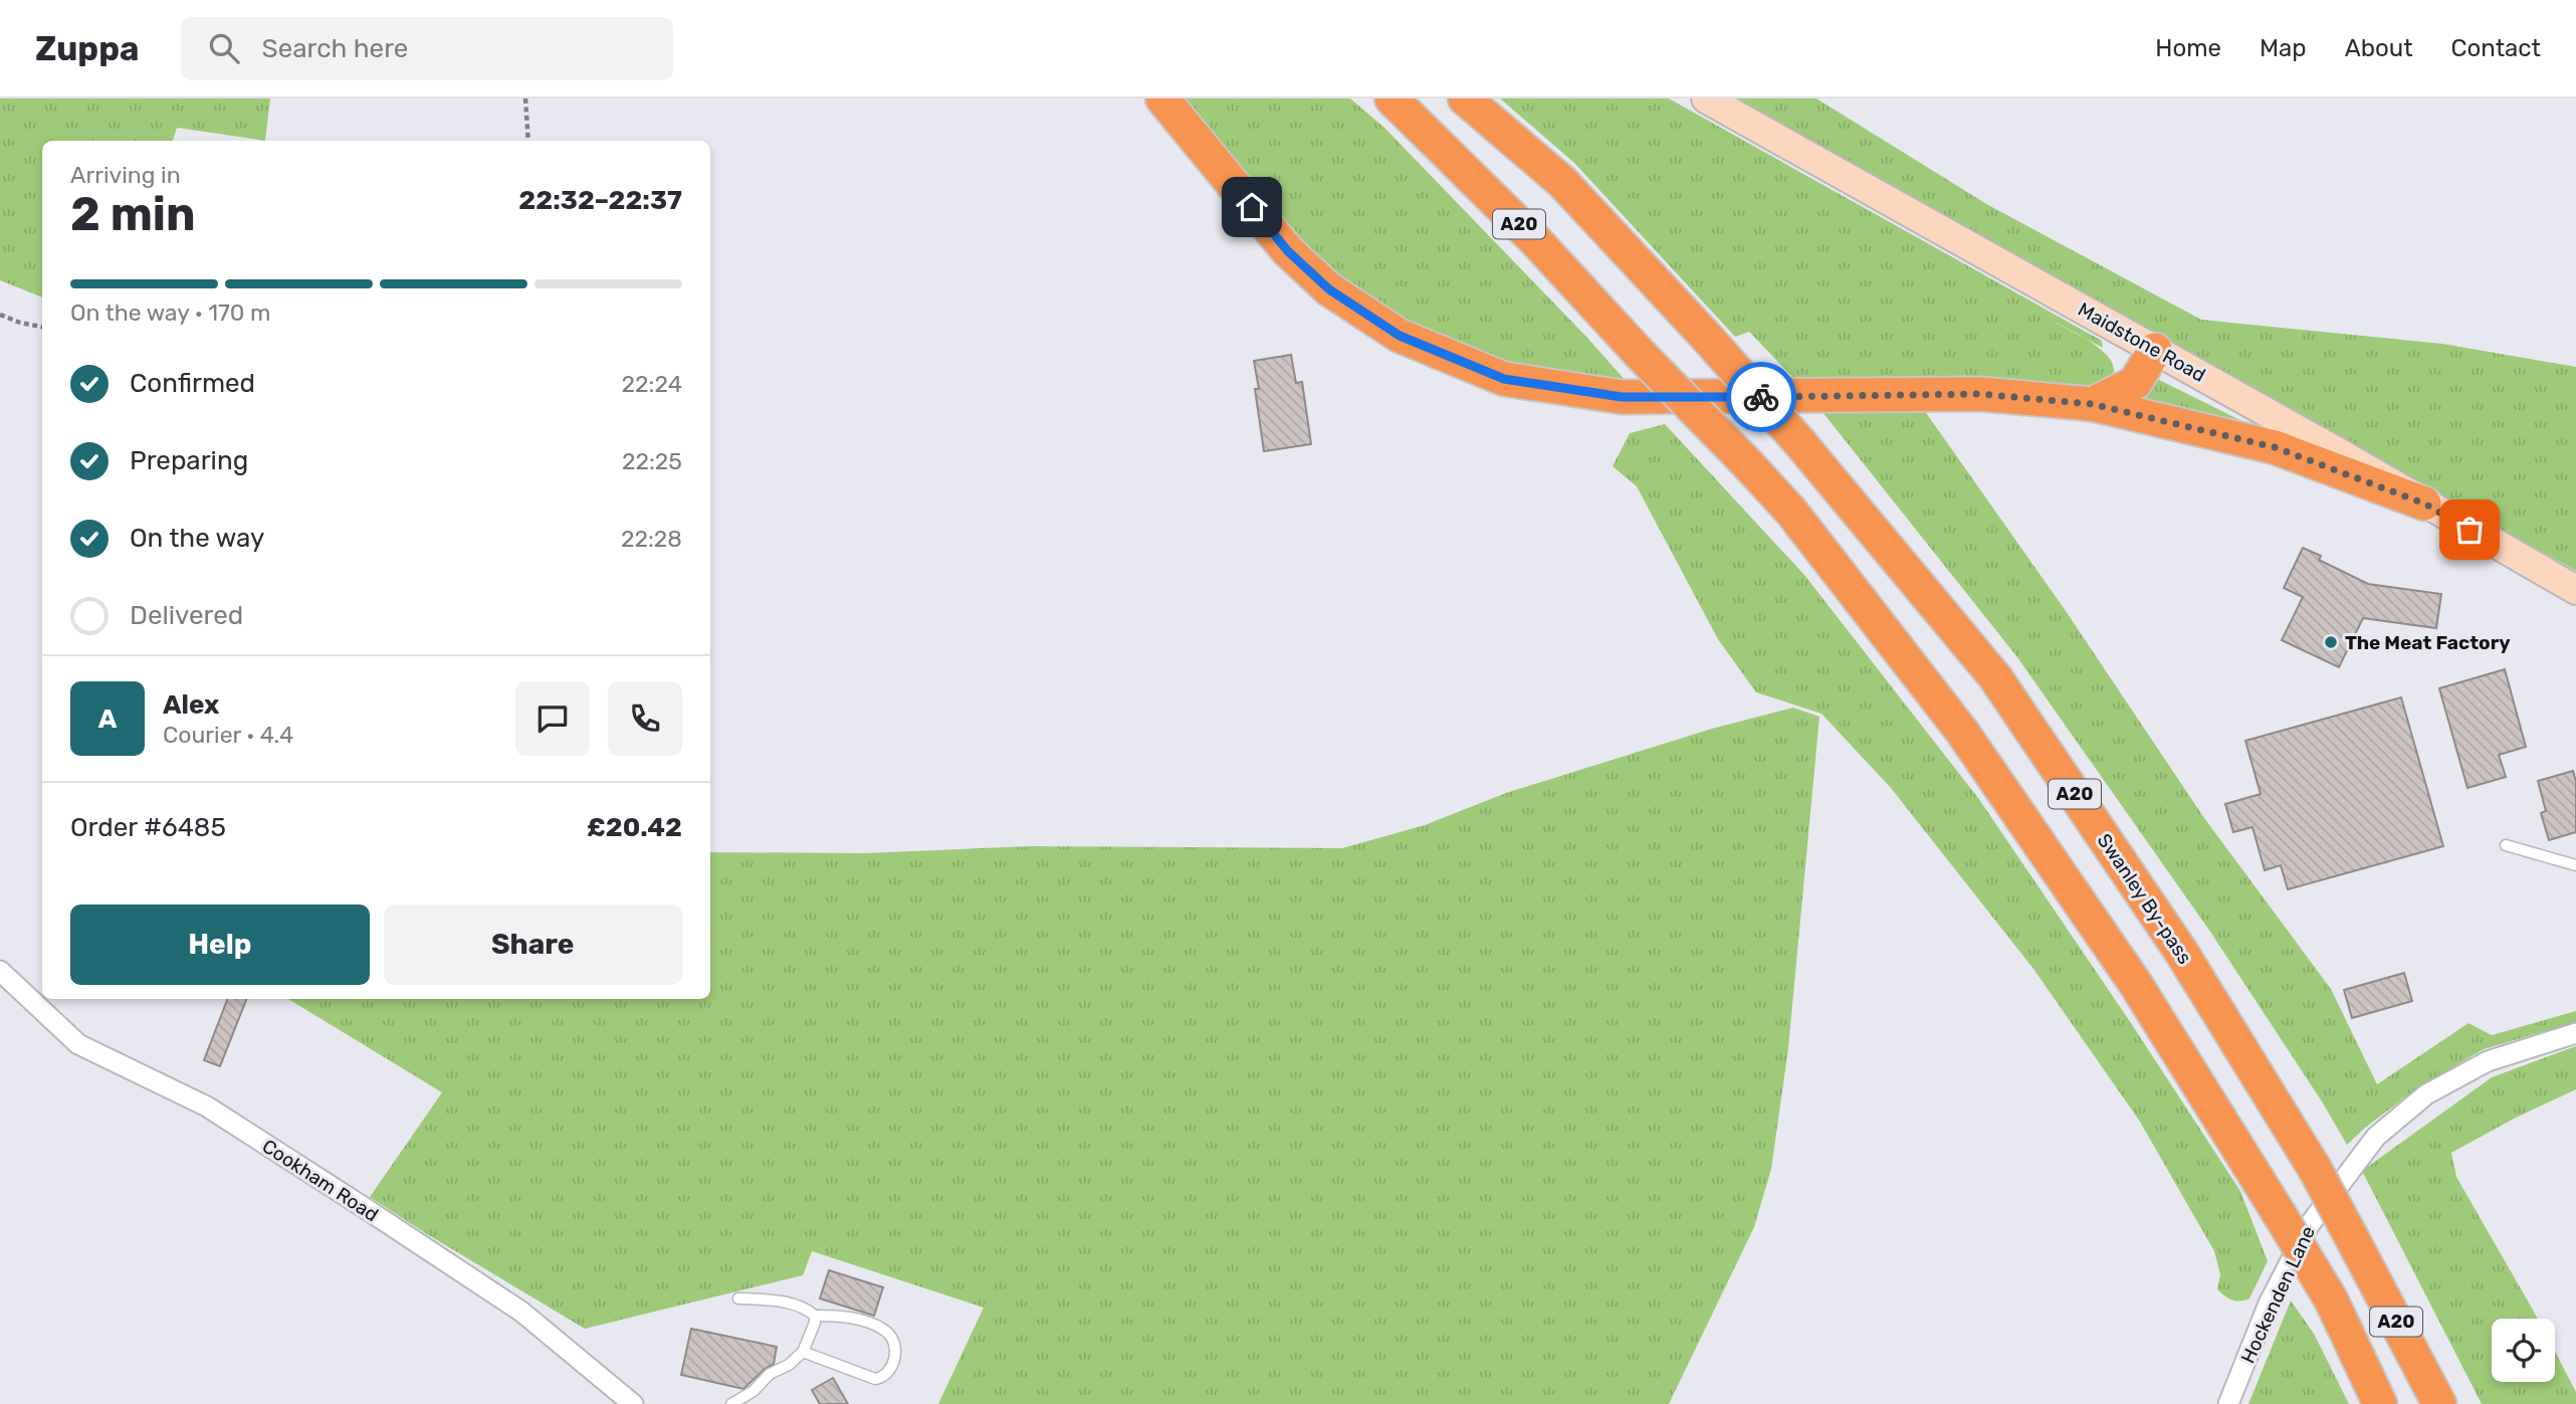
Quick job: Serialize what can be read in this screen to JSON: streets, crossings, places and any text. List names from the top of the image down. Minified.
{"streets":{"highway":["A20","Swanley By-pass"],"main road":["Maidstone Road"],"street":["Cookham Road","Hockenden Lane"]},"places":["The Meat Factory"],"page":{"header":"Zuppa","search":"Search here","nav":["Home","Map","About","Contact"],"heading":["2 min","Arriving in","22:32–22:37"],"panel":["Alex","Courier · 4.4","Order #6485","£20.42"],"bar":"On the way · 170 m","list":[["Confirmed","22:24"],["Preparing","22:25"],["On the way","22:28"],"Delivered"],"round":"A","buttons":["Help","Share"]}}
